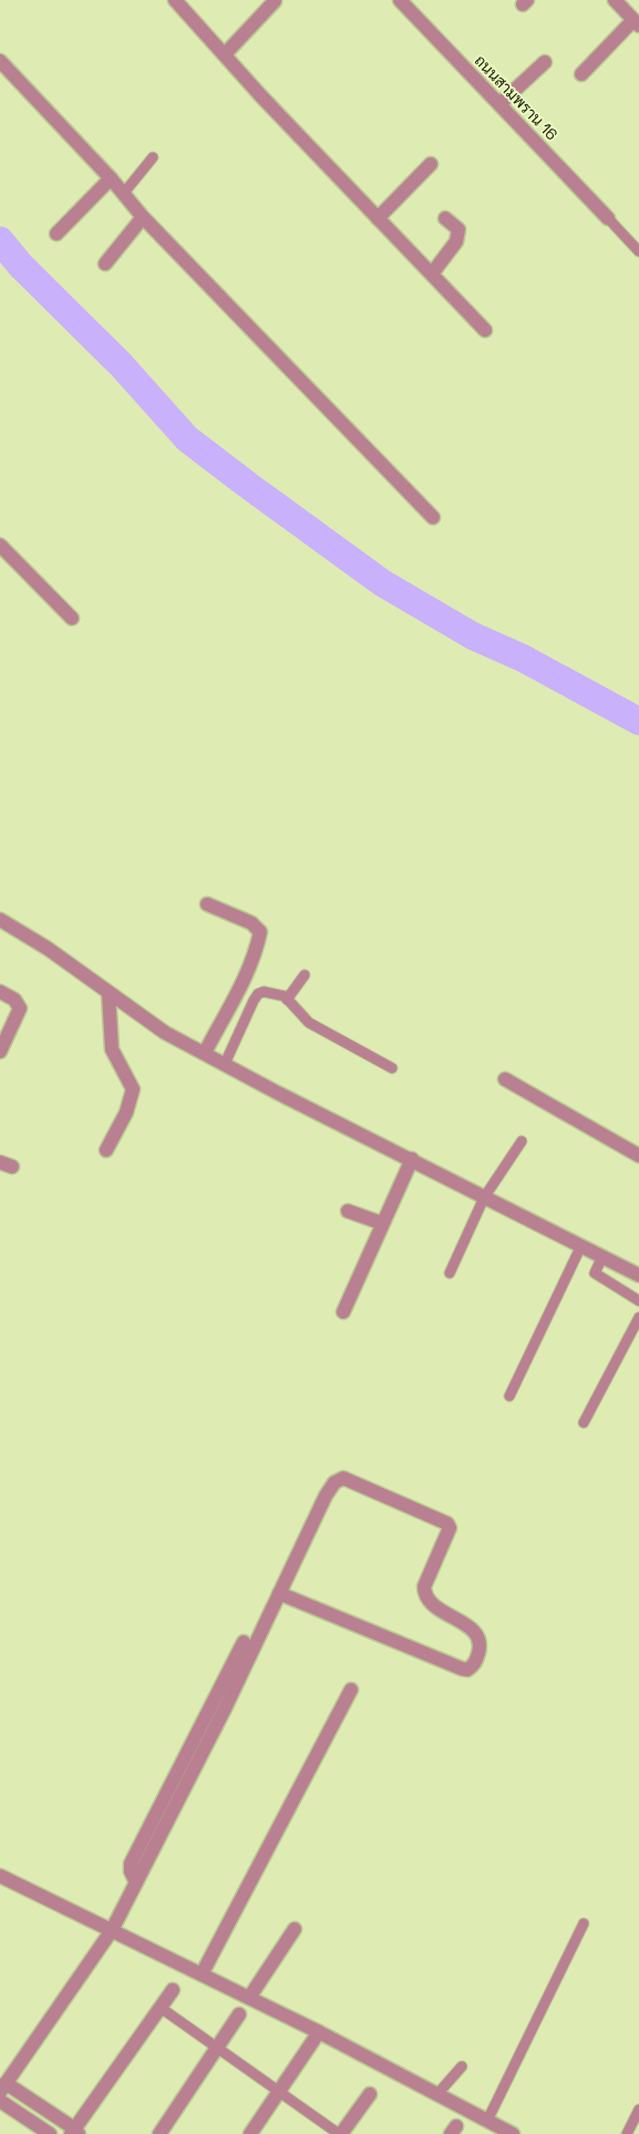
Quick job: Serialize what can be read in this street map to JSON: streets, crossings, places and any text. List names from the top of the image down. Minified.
{"streets":{"street":["ถนนสามพราน 16"]}}
